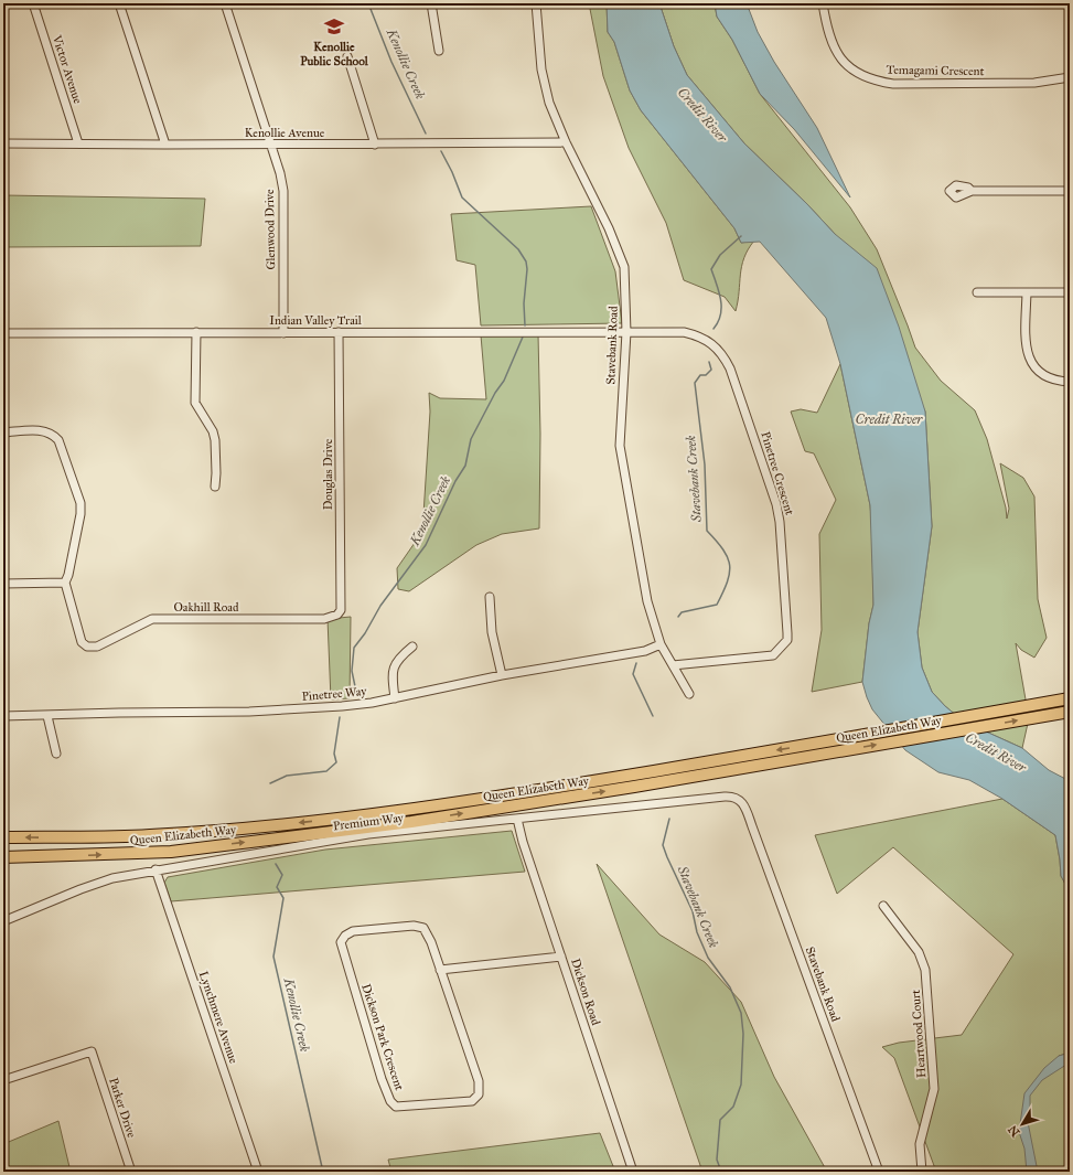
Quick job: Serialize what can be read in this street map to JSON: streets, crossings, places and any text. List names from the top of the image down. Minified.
{"streets":{"highway":["Queen Elizabeth Way"],"street":["Victor Avenue","Temagami Crescent","Kenollie Avenue","Glenwood Drive","Indian Valley Trail","Stavebank Road","Pinetree Crescent","Douglas Drive","Oakhill Road","Pinetree Way","Premium Way","Dickson Road","Lynchmere Avenue","Heartwood Court","Dickson Park Crescent","Parker Drive"]},"crossings":[["Victor Avenue","Kenollie Avenue"],["Kenollie Avenue","Glenwood Drive"],["Kenollie Avenue","Stavebank Road"],["Glenwood Drive","Indian Valley Trail"],["Indian Valley Trail","Stavebank Road"],["Indian Valley Trail","Pinetree Crescent"],["Indian Valley Trail","Douglas Drive"],["Stavebank Road","Pinetree Crescent"],["Stavebank Road","Pinetree Way"],["Stavebank Road","Premium Way"],["Douglas Drive","Oakhill Road"],["Premium Way","Dickson Road"],["Premium Way","Lynchmere Avenue"]],"water":["Kenollie Creek","Credit River","Stavebank Creek"],"places":{"school or university":["Kenollie Public School"]},"north":"bottom left"}
